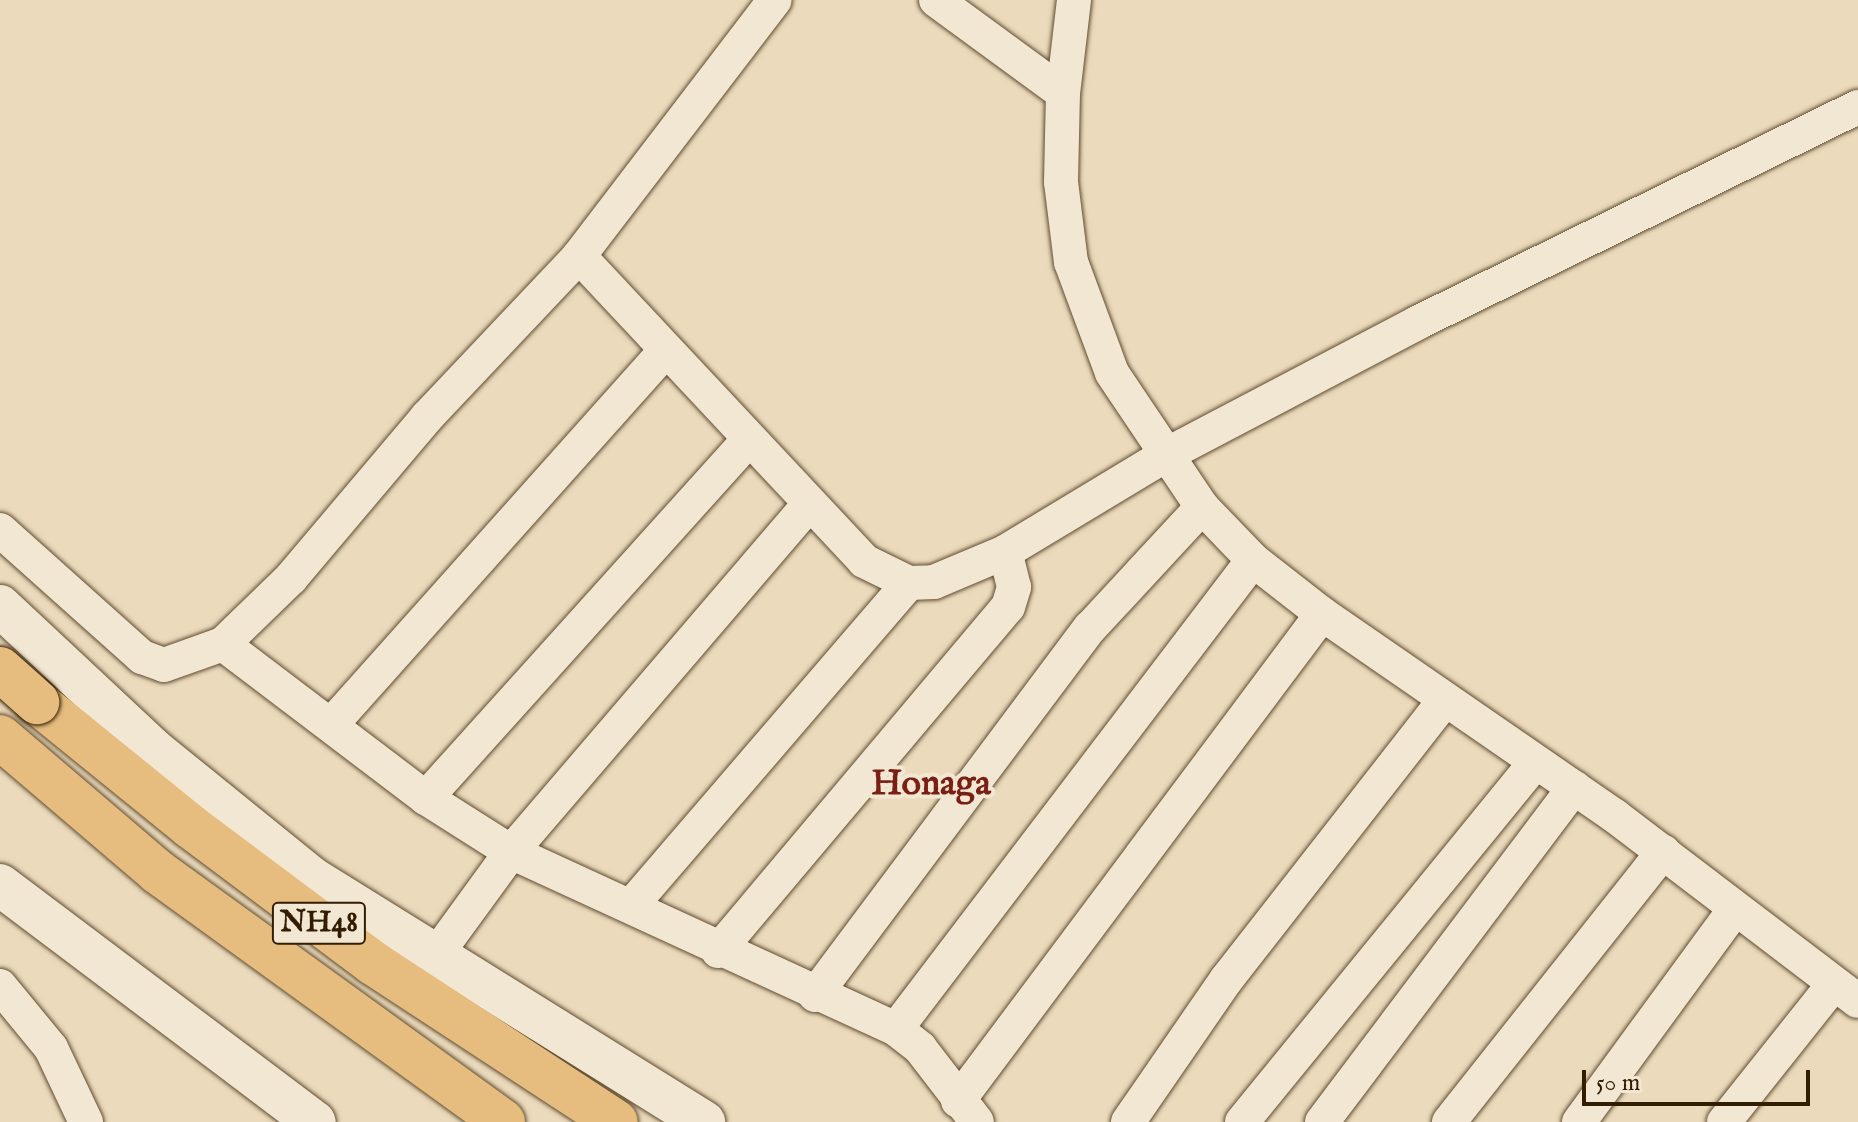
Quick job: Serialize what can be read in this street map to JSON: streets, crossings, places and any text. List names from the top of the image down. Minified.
{"streets":{"highway":["NH48"]},"districts":["Honaga"],"scale_bar":"50 m"}
